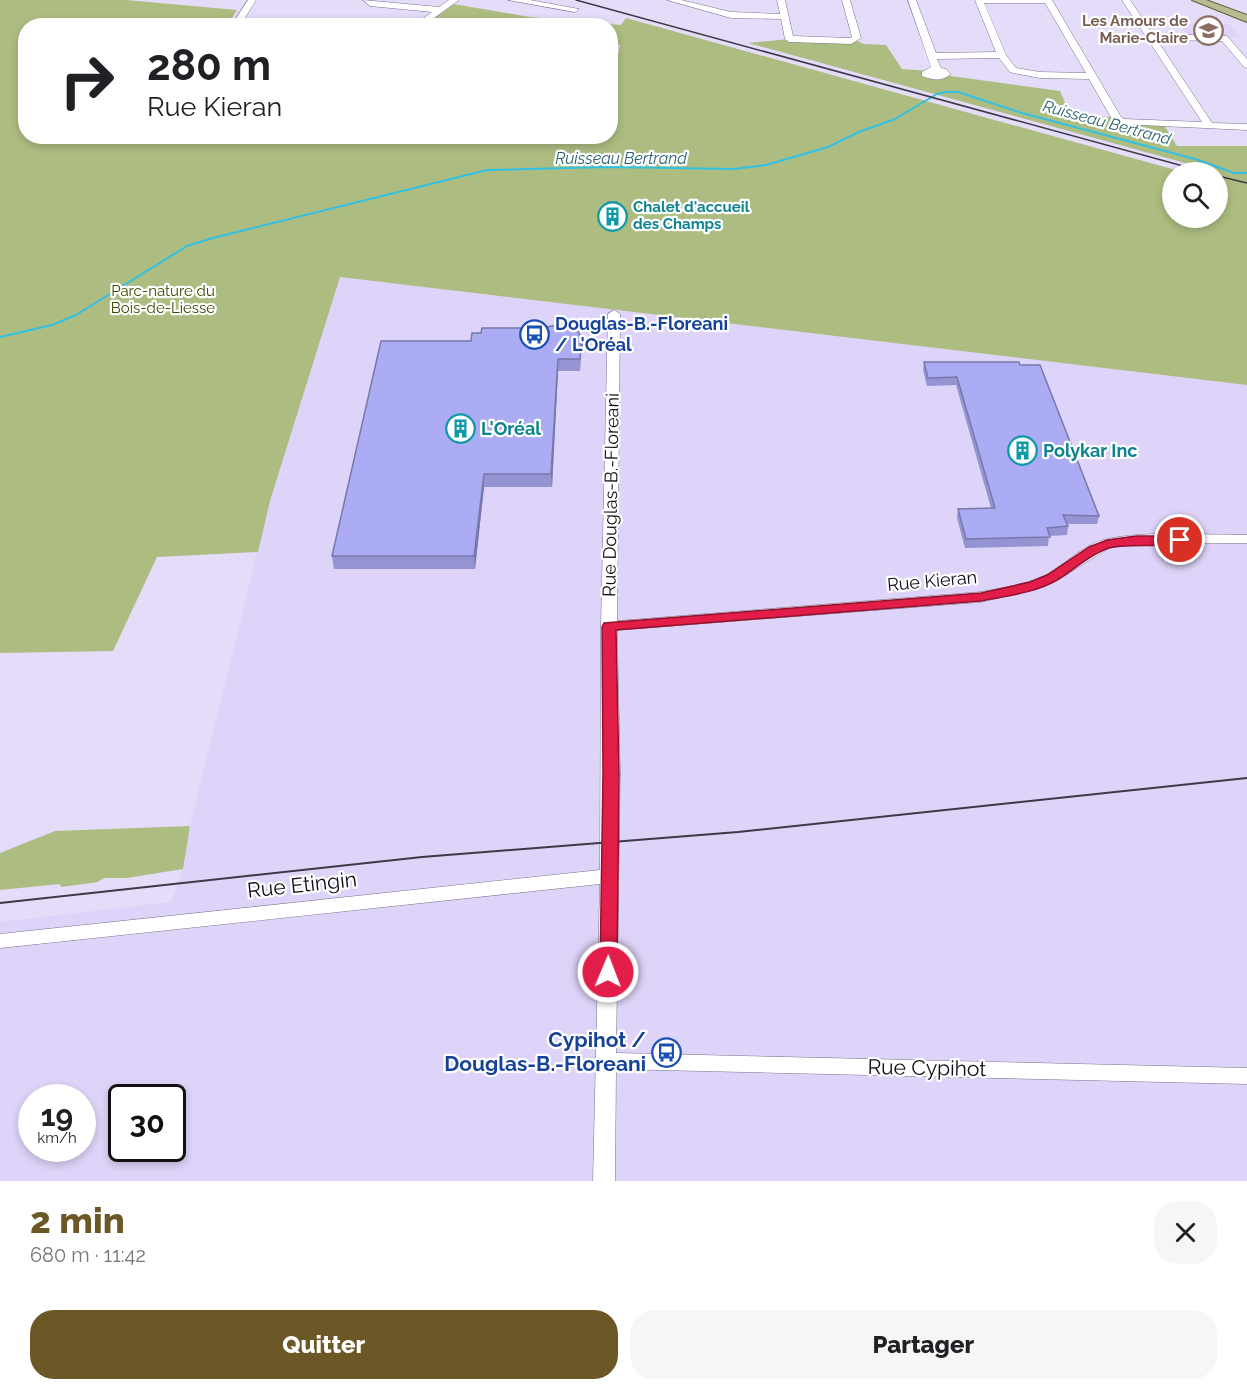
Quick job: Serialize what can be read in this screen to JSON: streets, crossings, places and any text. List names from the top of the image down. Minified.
{"streets":{"street":["Rue Douglas-B.-Floreani","Rue Kieran","Rue Etingin","Rue Cypihot"]},"crossings":[["Rue Douglas-B.-Floreani","Rue Kieran"],["Rue Douglas-B.-Floreani","Rue Etingin"],["Rue Douglas-B.-Floreani","Rue Cypihot"]],"water":["Ruisseau Bertrand"],"parks":["Parc-nature du Bois-de-Liesse"],"places":{"school or university":["Les Amours de Marie-Claire"],"building":["Chalet d'accueil des Champs","L'Oréal","Polykar Inc"],"bus stop":["Douglas-B.-Floreani / L'Oréal","Cypihot / Douglas-B.-Floreani"]},"page":{"turn":["280 m","Rue Kieran"],"speed":"19 km/h","limit":"30","heading":["2 min","680 m · 11:42"],"buttons":["Quitter","Partager"]}}
